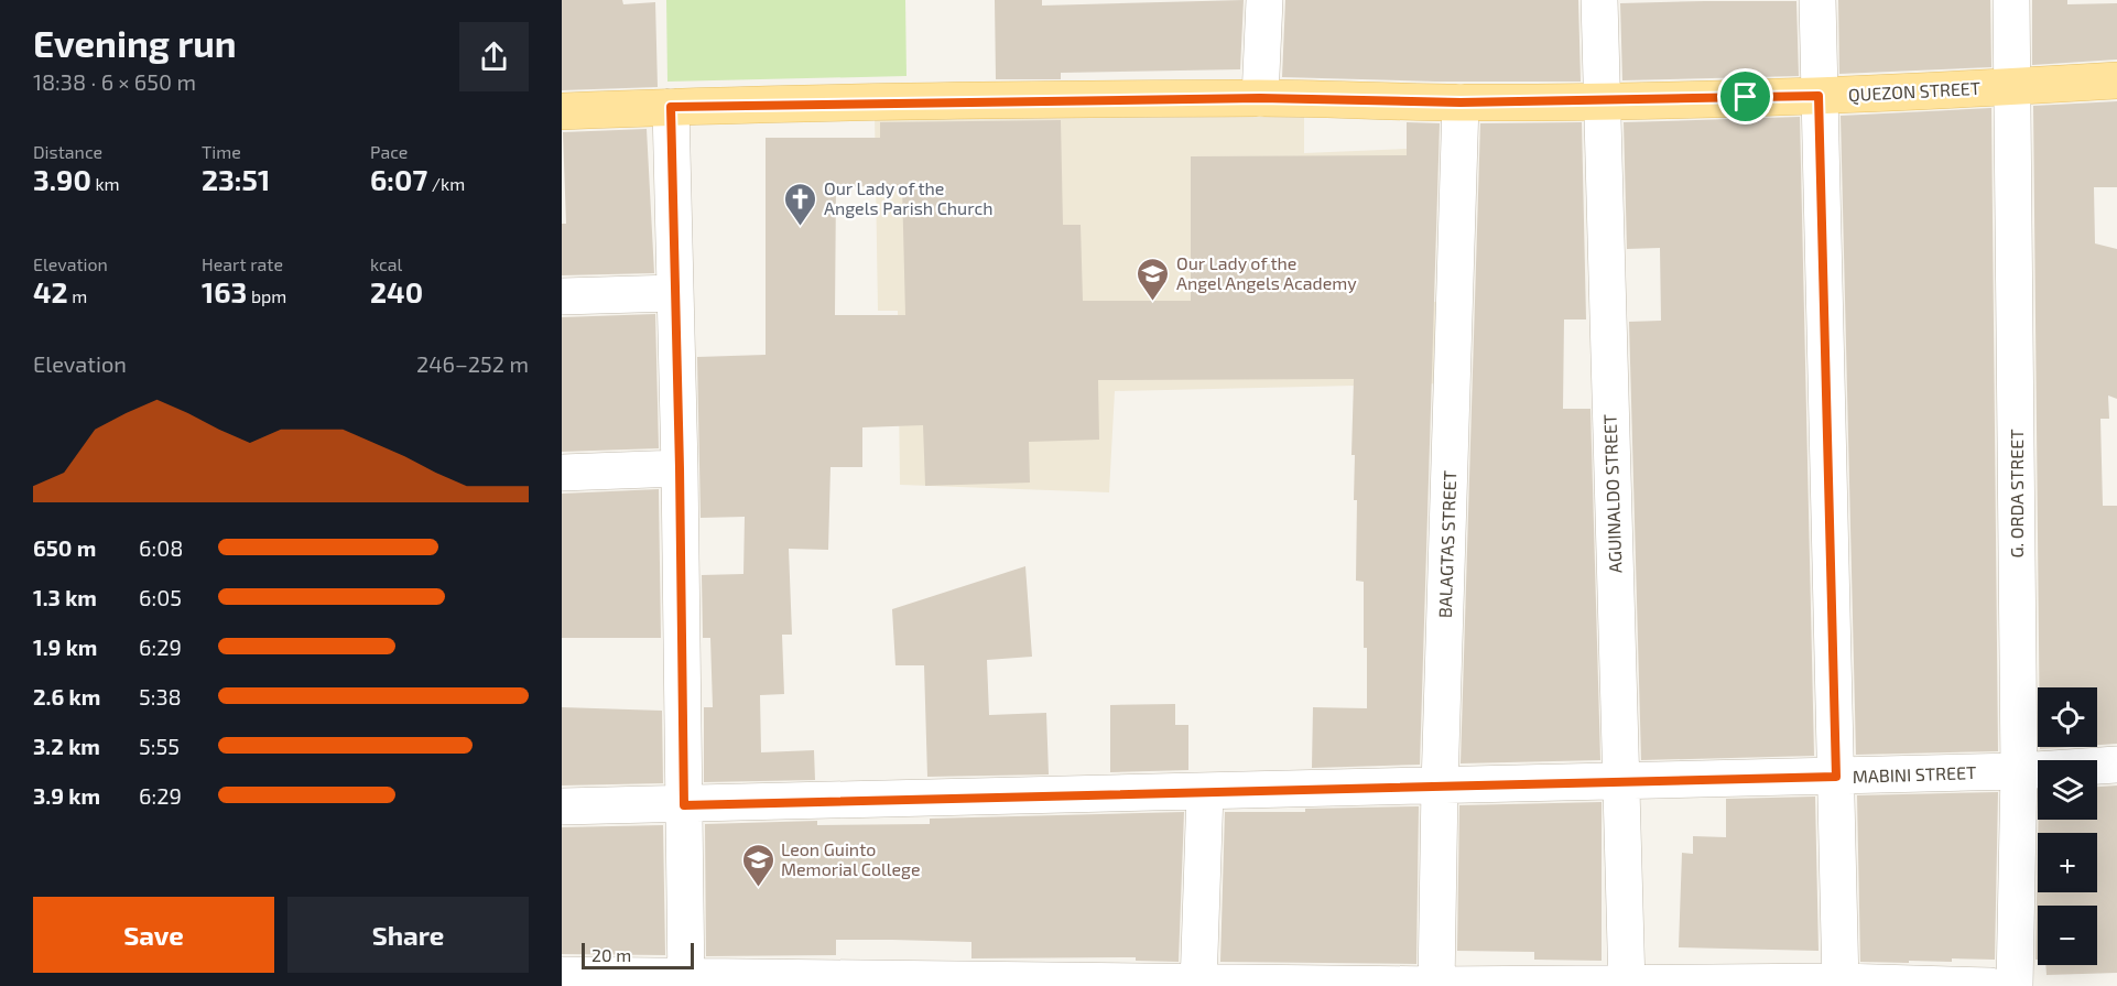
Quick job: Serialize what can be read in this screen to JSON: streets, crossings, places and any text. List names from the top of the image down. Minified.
{"streets":{"main road":["QUEZON STREET"],"street":["AGUINALDO STREET","G. ORDA STREET","BALAGTAS STREET","MABINI STREET"]},"crossings":[["QUEZON STREET","AGUINALDO STREET"],["QUEZON STREET","G. ORDA STREET"],["QUEZON STREET","BALAGTAS STREET"],["AGUINALDO STREET","MABINI STREET"],["G. ORDA STREET","MABINI STREET"],["BALAGTAS STREET","MABINI STREET"]],"places":{"church":["Our Lady of the Angels Parish Church"],"school or university":["Our Lady of the Angel Angels Academy","Leon Guinto Memorial College"]},"scale_bar":"20 m","page":{"heading":["Evening run","18:38 · 6 × 650 m"],"stats":[["Distance","3.90 km"],["Time","23:51"],["Pace","6:07 /km"],["Elevation","42 m"],["Heart rate","163 bpm"],["kcal","240"]],"chart":["Elevation","246–252 m"],"list":[{"name":"650 m","note":"6:08"},{"name":"1.3 km","note":"6:05"},{"name":"1.9 km","note":"6:29"},{"name":"2.6 km","note":"5:38"},{"name":"3.2 km","note":"5:55"},{"name":"3.9 km","note":"6:29"}],"map_buttons":["+","−"],"buttons":["Save","Share"],"scale":"20 m"}}
